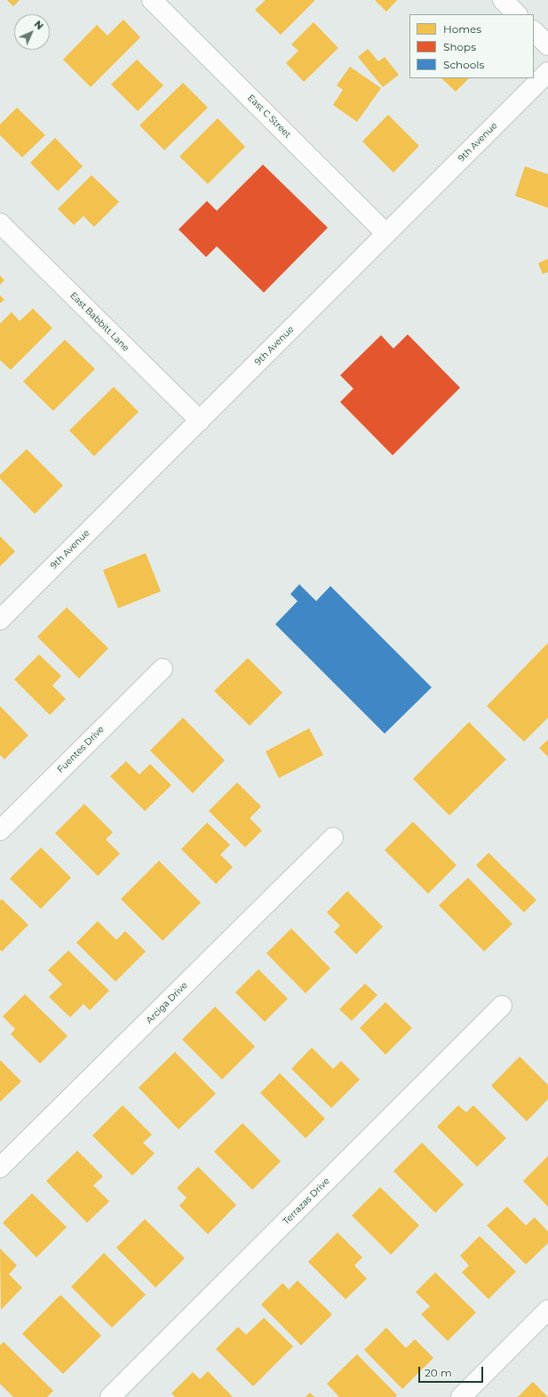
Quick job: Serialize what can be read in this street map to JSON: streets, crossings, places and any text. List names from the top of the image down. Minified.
{"streets":{"street":["East C Street","9th Avenue","East Babbitt Lane","Fuentes Drive","Arciga Drive","Terrazas Drive"]},"crossings":[["East C Street","9th Avenue"],["9th Avenue","East Babbitt Lane"]],"legend":["Homes","Shops","Schools"],"scale_bar":"20 m","north":"top right"}
